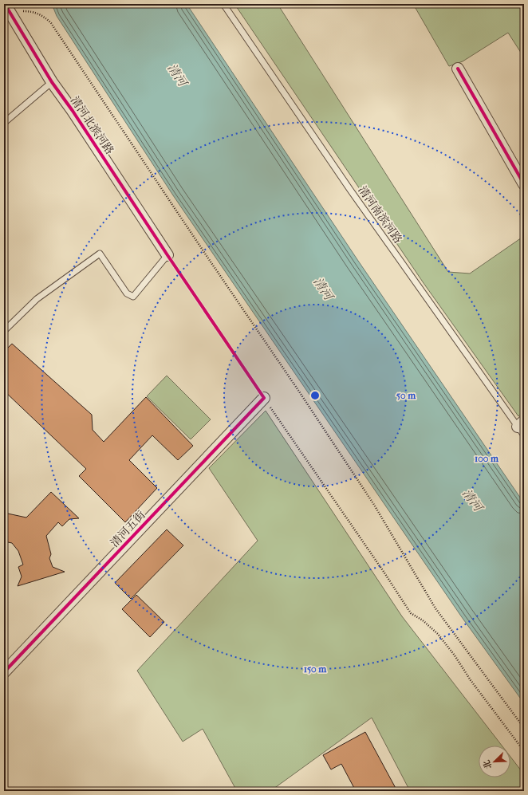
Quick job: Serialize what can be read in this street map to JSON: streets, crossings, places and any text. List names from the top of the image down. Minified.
{"streets":{"street":["清河北滨河路","清河五街"],"lane":["清河南滨河路"]},"water":["清河"],"north":"bottom left","rings":["50 m","100 m","150 m"]}
